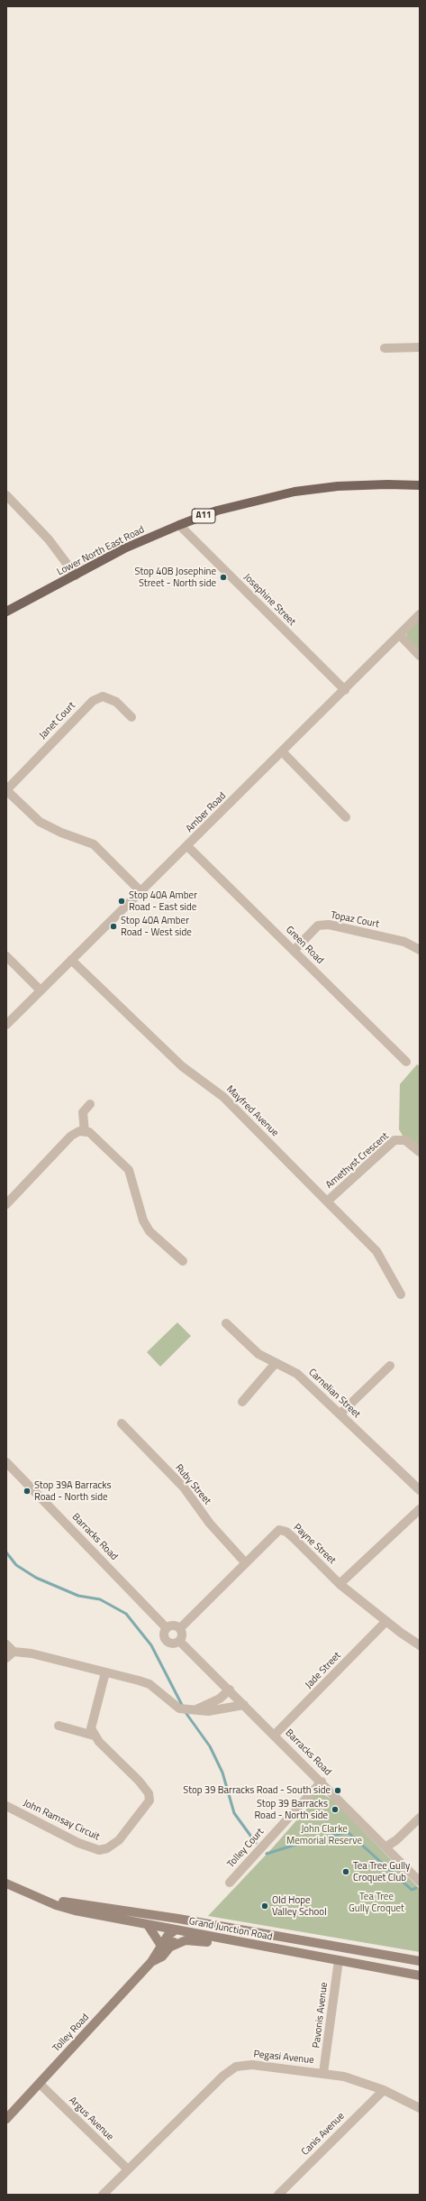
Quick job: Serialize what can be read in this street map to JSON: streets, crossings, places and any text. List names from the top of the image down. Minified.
{"streets":{"main road":["A11","Lower North East Road","Grand Junction Road","Tolley Road"],"street":["Josephine Street","Janet Court","Amber Road","Topaz Court","Green Road","Mayfred Avenue","Amethyst Crescent","Carnelian Street","Ruby Street","Barracks Road","Payne Street","Jade Street","John Ramsay Circuit","Tolley Court","Pavonis Avenue","Pegasi Avenue","Argus Avenue","Canis Avenue"]},"crossings":[["Lower North East Road","Josephine Street"],["Josephine Street","Amber Road"],["Amber Road","Green Road"],["Amber Road","Mayfred Avenue"],["Topaz Court","Green Road"],["Mayfred Avenue","Amethyst Crescent"],["Ruby Street","Payne Street"],["Barracks Road","Payne Street"],["Barracks Road","Jade Street"],["Barracks Road","Tolley Court"],["Grand Junction Road","Pavonis Avenue"],["Grand Junction Road","Tolley Road"],["Pavonis Avenue","Pegasi Avenue"],["Tolley Road","Argus Avenue"],["Pegasi Avenue","Argus Avenue"],["Pegasi Avenue","Canis Avenue"]],"parks":["John Clarke Memorial Reserve","Tea Tree Gully Croquet"],"places":["Stop 40B Josephine Street - North side","Stop 40A Amber Road - East side","Stop 40A Amber Road - West side","Stop 39A Barracks Road - North side","Stop 39 Barracks Road - South side","Stop 39 Barracks Road - North side","Tea Tree Gully Croquet Club","Old Hope Valley School"]}
